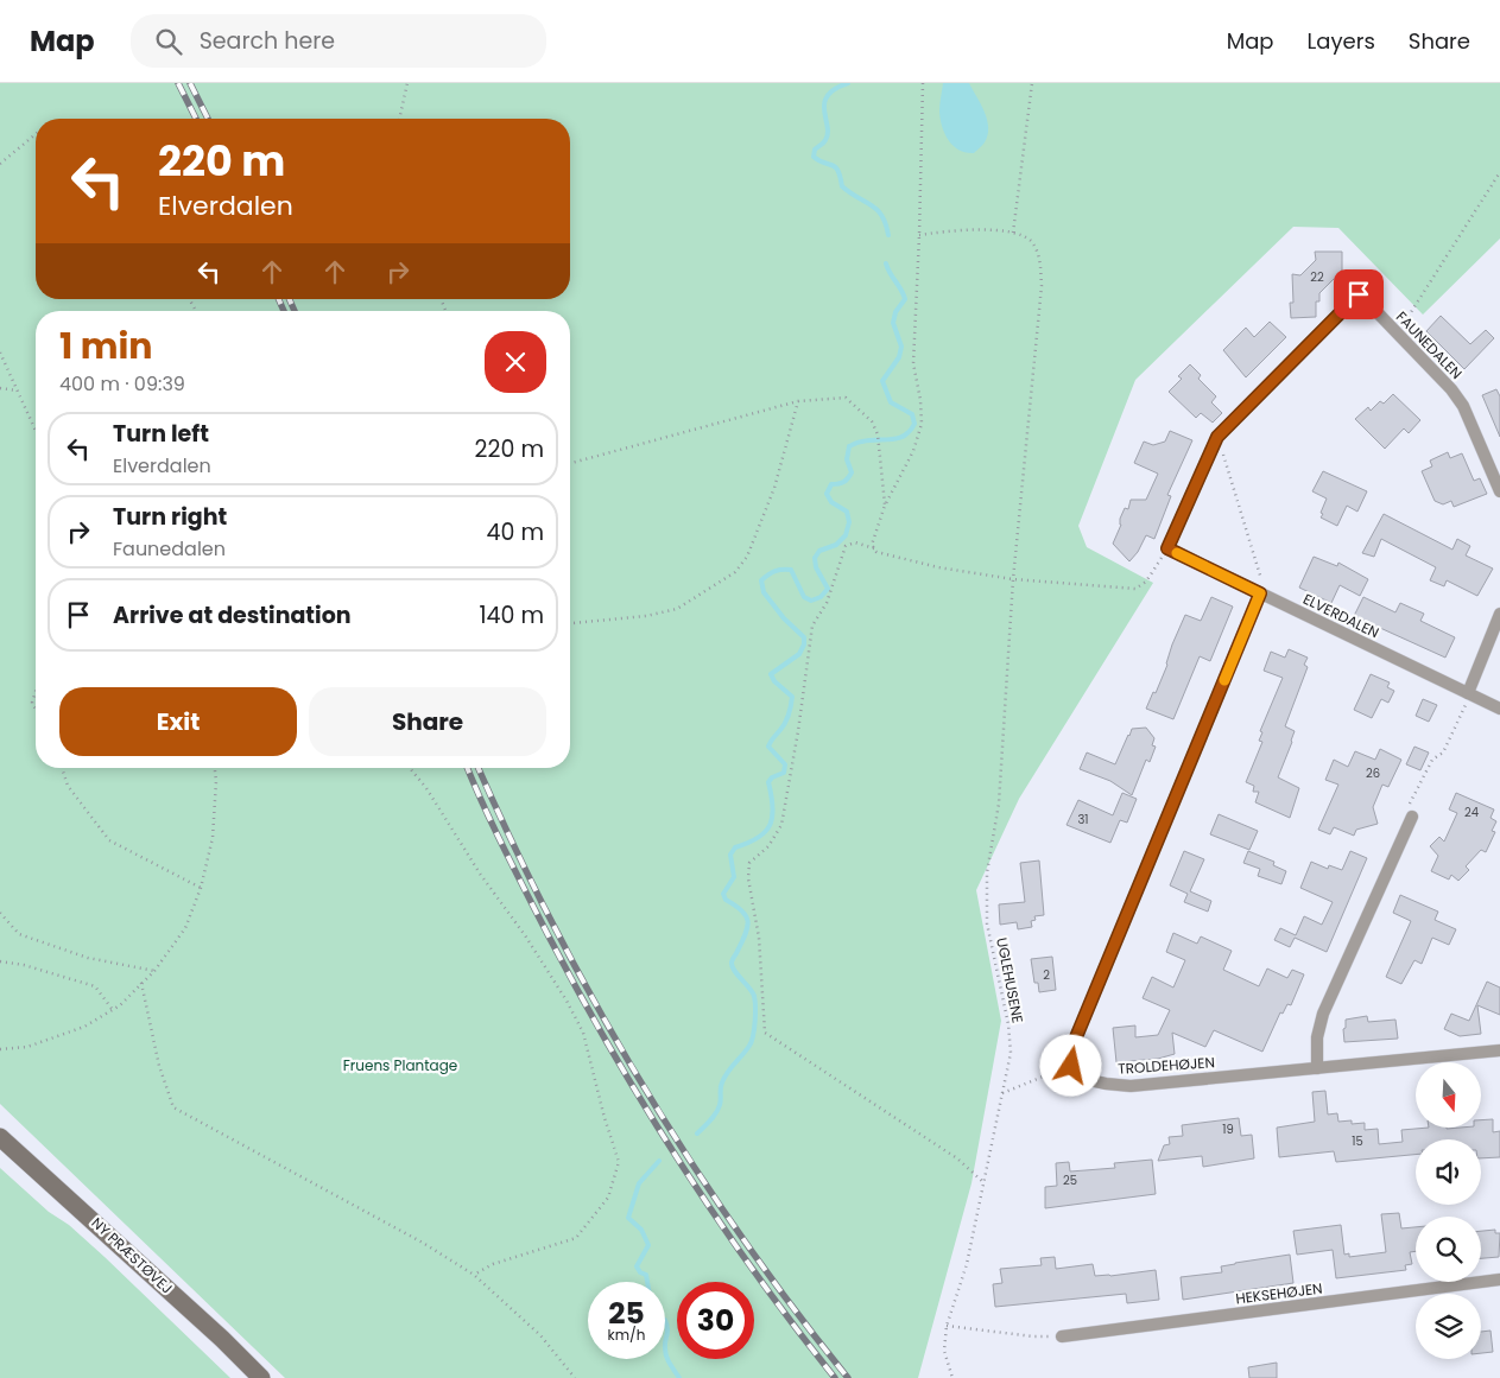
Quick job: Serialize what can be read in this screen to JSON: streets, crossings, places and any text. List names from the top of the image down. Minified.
{"streets":{"street":["FAUNEDALEN","ELVERDALEN","TROLDEHØJEN","NY PRÆSTØVEJ","HEKSEHØJEN"],"path":["UGLEHUSENE"]},"crossings":[["FAUNEDALEN","ELVERDALEN"]],"parks":["Fruens Plantage"],"house_numbers":["22","26","24","31","2","19","15","25"],"north":"bottom","page":{"header":"Map","search":"Search here","nav":["Map","Layers","Share"],"turn":["220 m","Elverdalen"],"heading":["1 min","400 m · 09:39"],"list":[{"name":"Turn left","note":"Elverdalen","value":"220 m"},{"name":"Turn right","note":"Faunedalen","value":"40 m"},{"name":"Arrive at destination","value":"140 m"}],"buttons":["Exit","Share"],"speed":"25 km/h","limit":"30"}}
